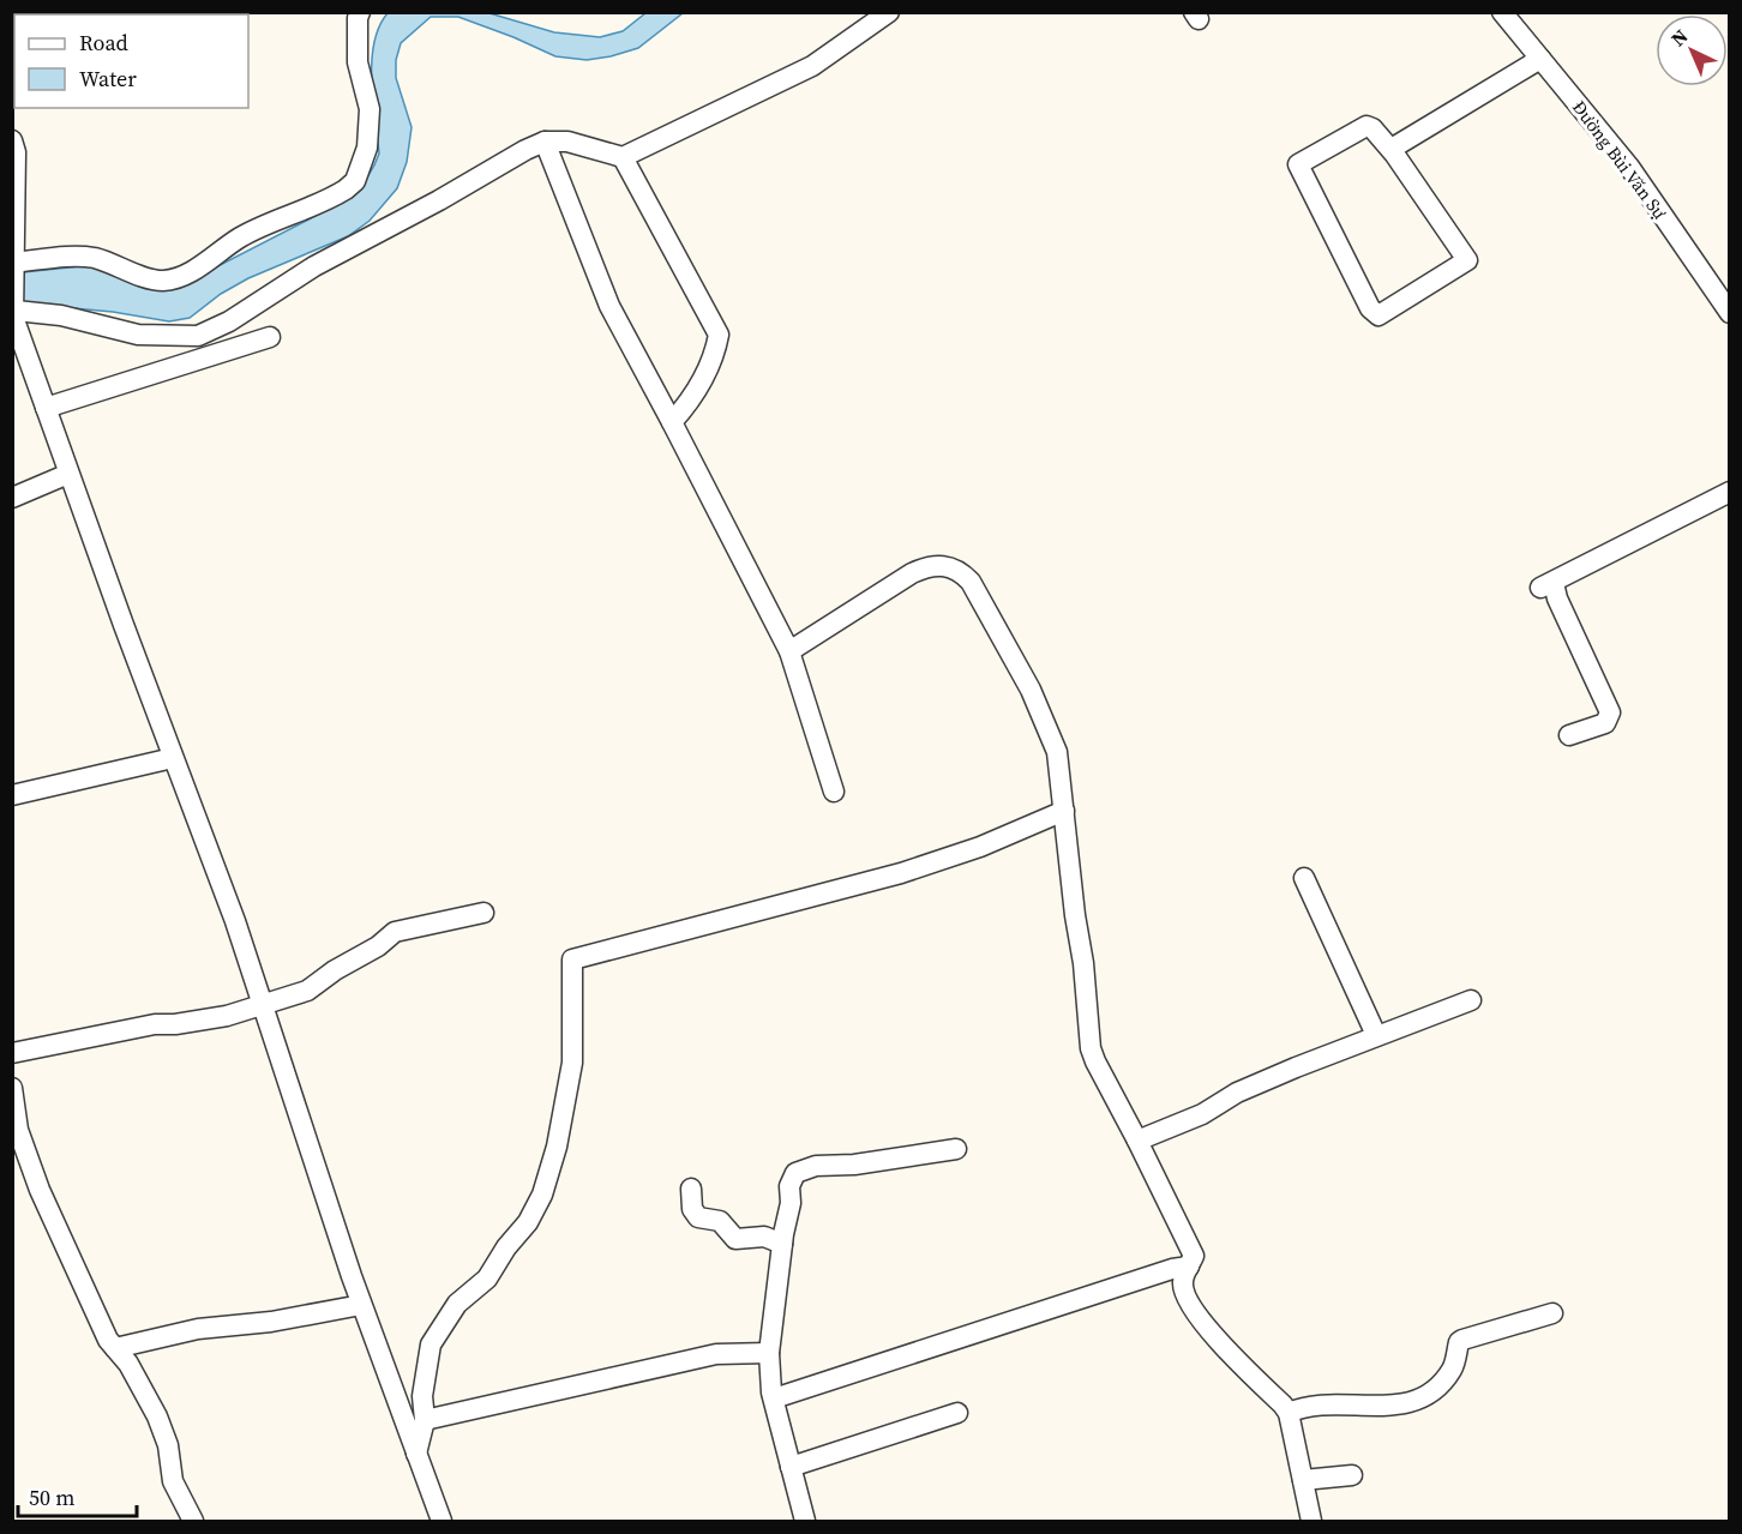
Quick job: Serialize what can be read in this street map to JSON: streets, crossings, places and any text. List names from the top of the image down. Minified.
{"streets":{"street":["Đường Bùi Văn Sự"]},"legend":["Road","Water"],"scale_bar":"50 m","north":"top left"}
